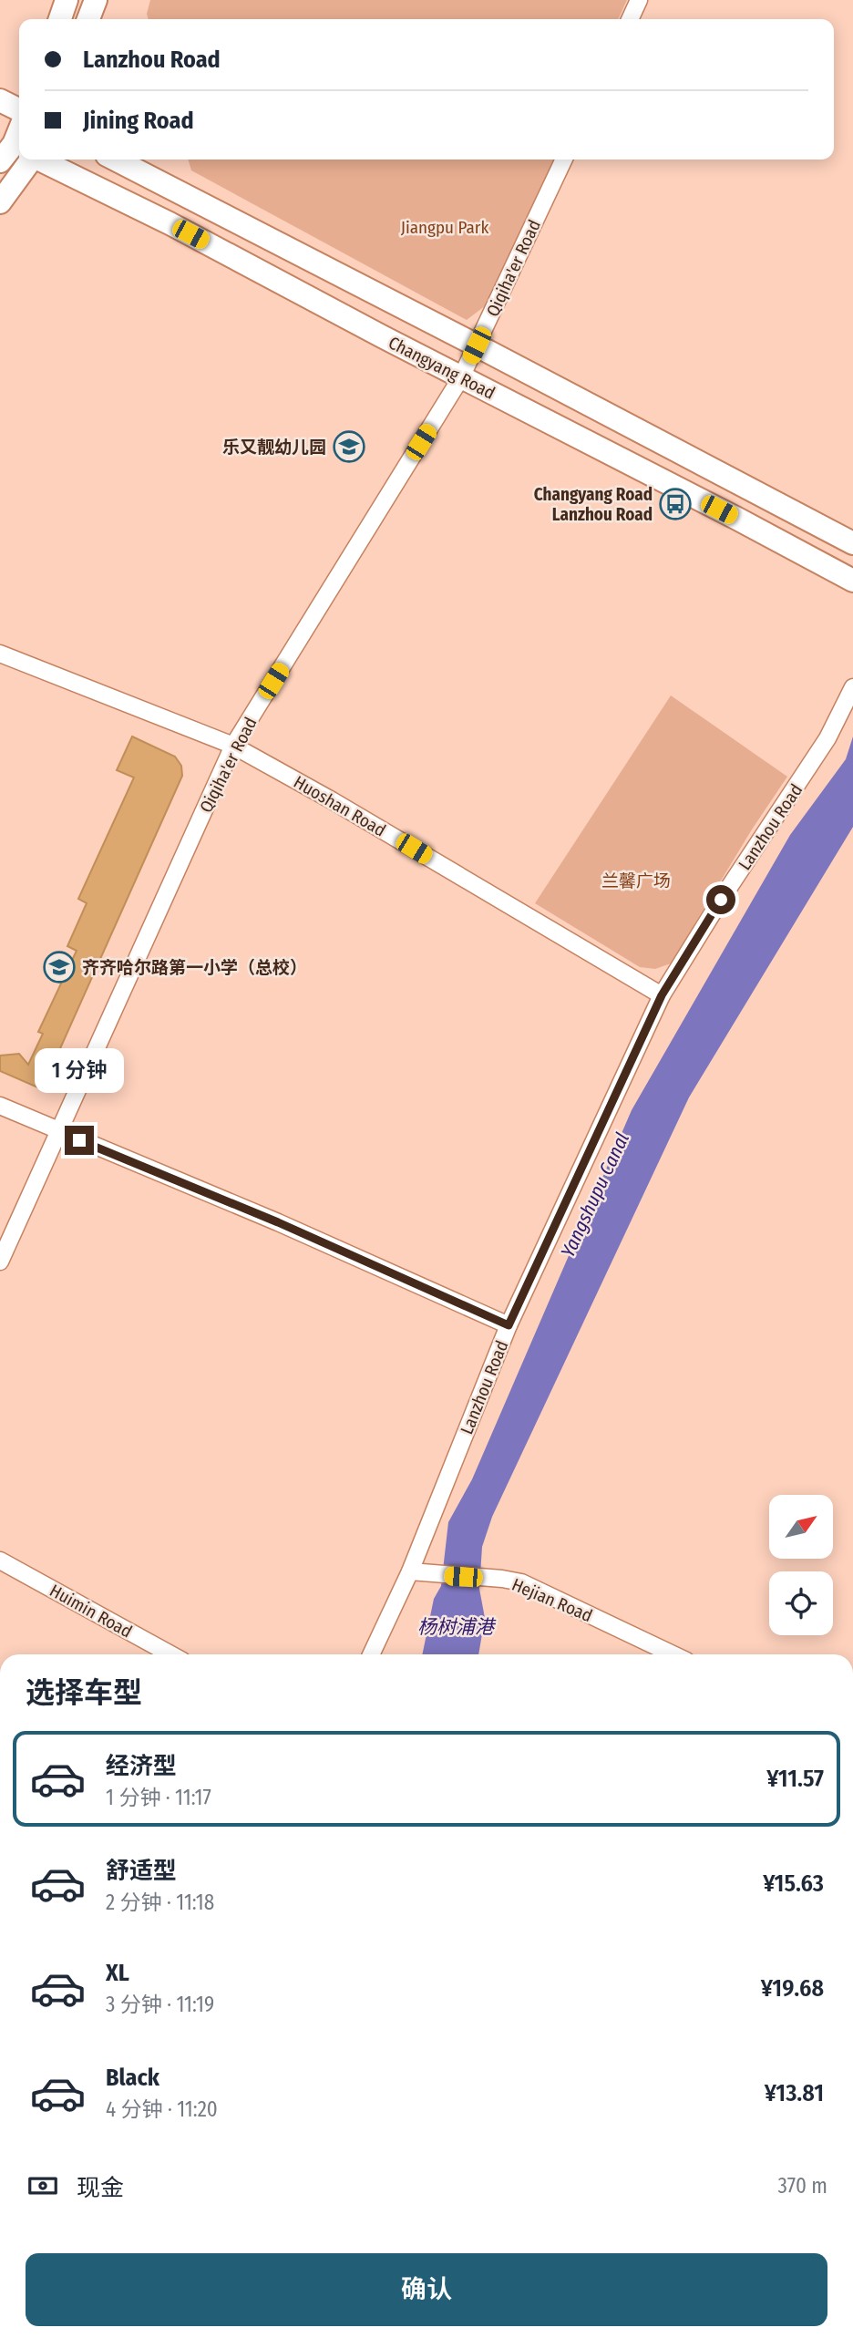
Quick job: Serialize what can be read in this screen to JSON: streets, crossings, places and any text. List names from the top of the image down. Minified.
{"streets":{"main road":["Changyang Road"],"street":["Qiqiha'er Road","Huoshan Road","Lanzhou Road","Hejian Road","Huimin Road"]},"crossings":[["Qiqiha'er Road","Changyang Road"],["Qiqiha'er Road","Huoshan Road"],["Huoshan Road","Lanzhou Road"],["Lanzhou Road","Hejian Road"]],"water":["Yangshupu Canal","杨树浦港"],"parks":["Jiangpu Park","兰馨广场"],"places":{"school or university":["乐又靓幼儿园","齐齐哈尔路第一小学（总校）"],"bus stop":["Changyang Road Lanzhou Road"]},"north":"top right","page":{"banner":["Lanzhou Road","Jining Road"],"bubble":"1 分钟","heading":"选择车型","list":[{"name":"经济型","note":"1 分钟 · 11:17","value":"¥11.57"},{"name":"舒适型","note":"2 分钟 · 11:18","value":"¥15.63"},{"name":"XL","note":"3 分钟 · 11:19","value":"¥19.68"},{"name":"Black","note":"4 分钟 · 11:20","value":"¥13.81"}],"pay":["现金","370 m"],"buttons":"确认"}}
